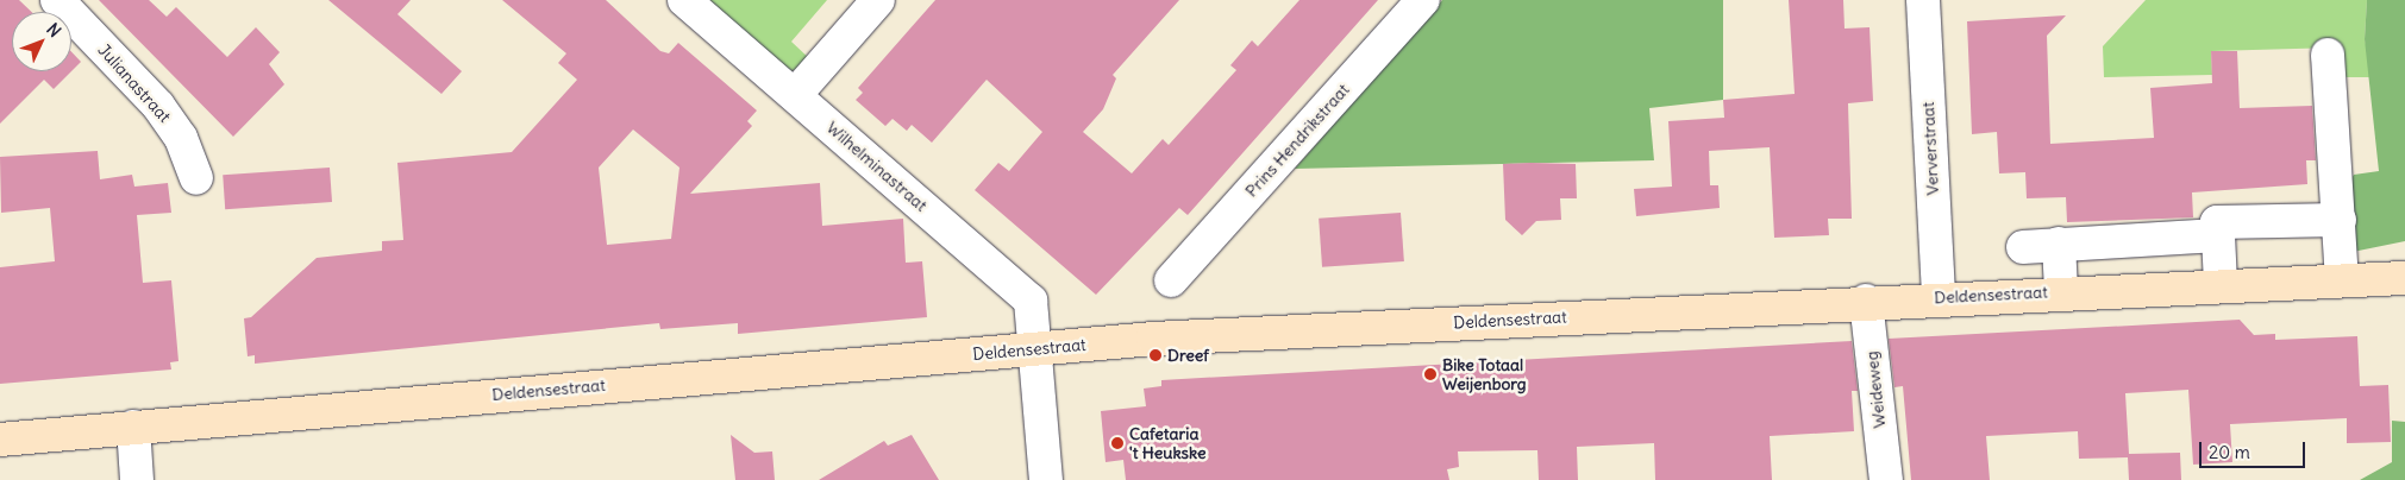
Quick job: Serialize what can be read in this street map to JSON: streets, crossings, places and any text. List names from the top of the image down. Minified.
{"streets":{"street":["Julianastraat","Prins Hendrikstraat","Ververstraat","Wilhelminastraat","Deldensestraat","Weideweg"]},"crossings":[["Ververstraat","Deldensestraat"],["Wilhelminastraat","Deldensestraat"],["Deldensestraat","Weideweg"]],"places":["Dreef","Bike Totaal Weijenborg","Cafetaria 't Heukske"],"scale_bar":"20 m","north":"top right"}
